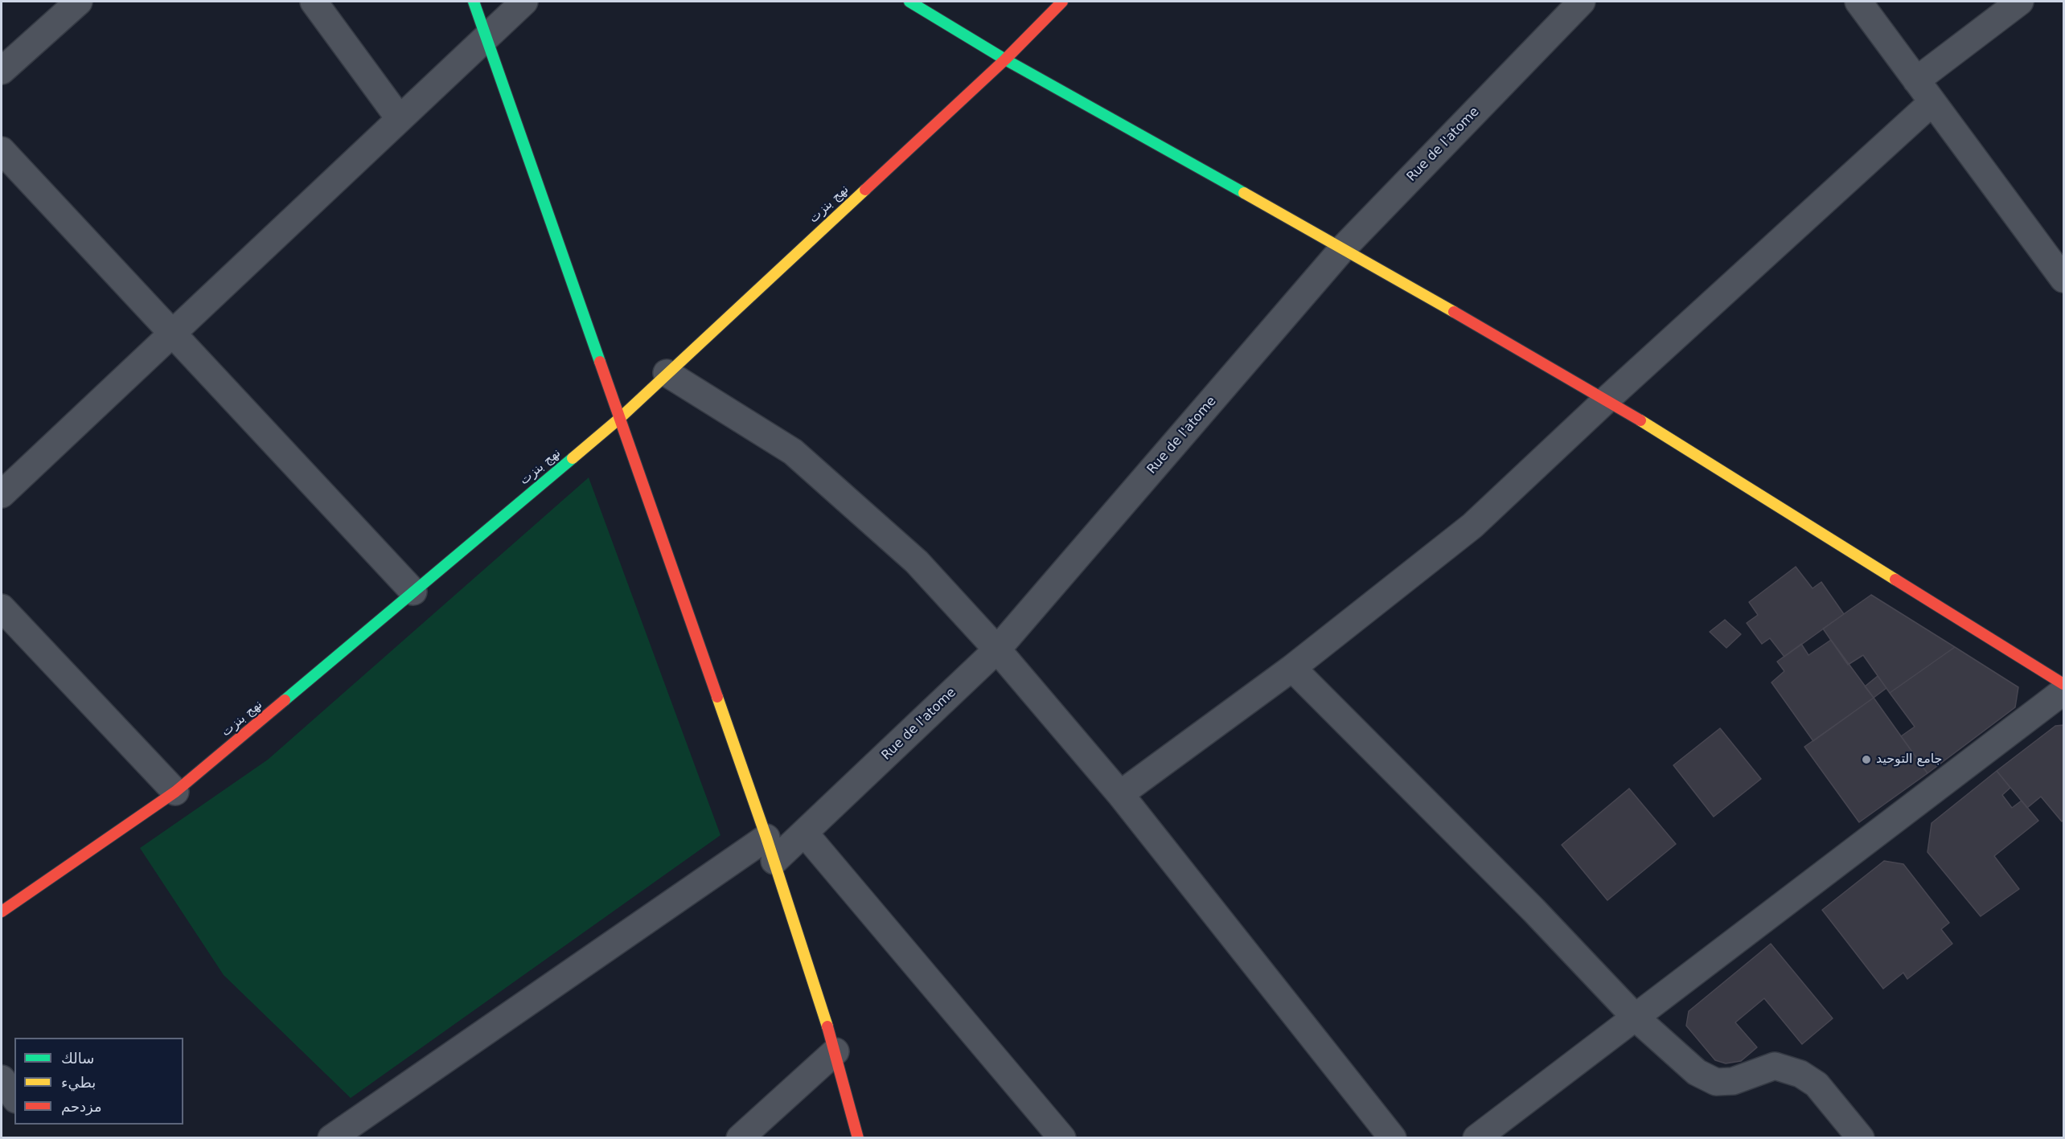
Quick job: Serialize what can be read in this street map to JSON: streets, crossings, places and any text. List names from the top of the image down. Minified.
{"streets":{"street":["Rue de l'atome","نهج بنزت"]},"places":["جامع التوحيد"],"legend":["سالك","بطيء","مزدحم"]}
